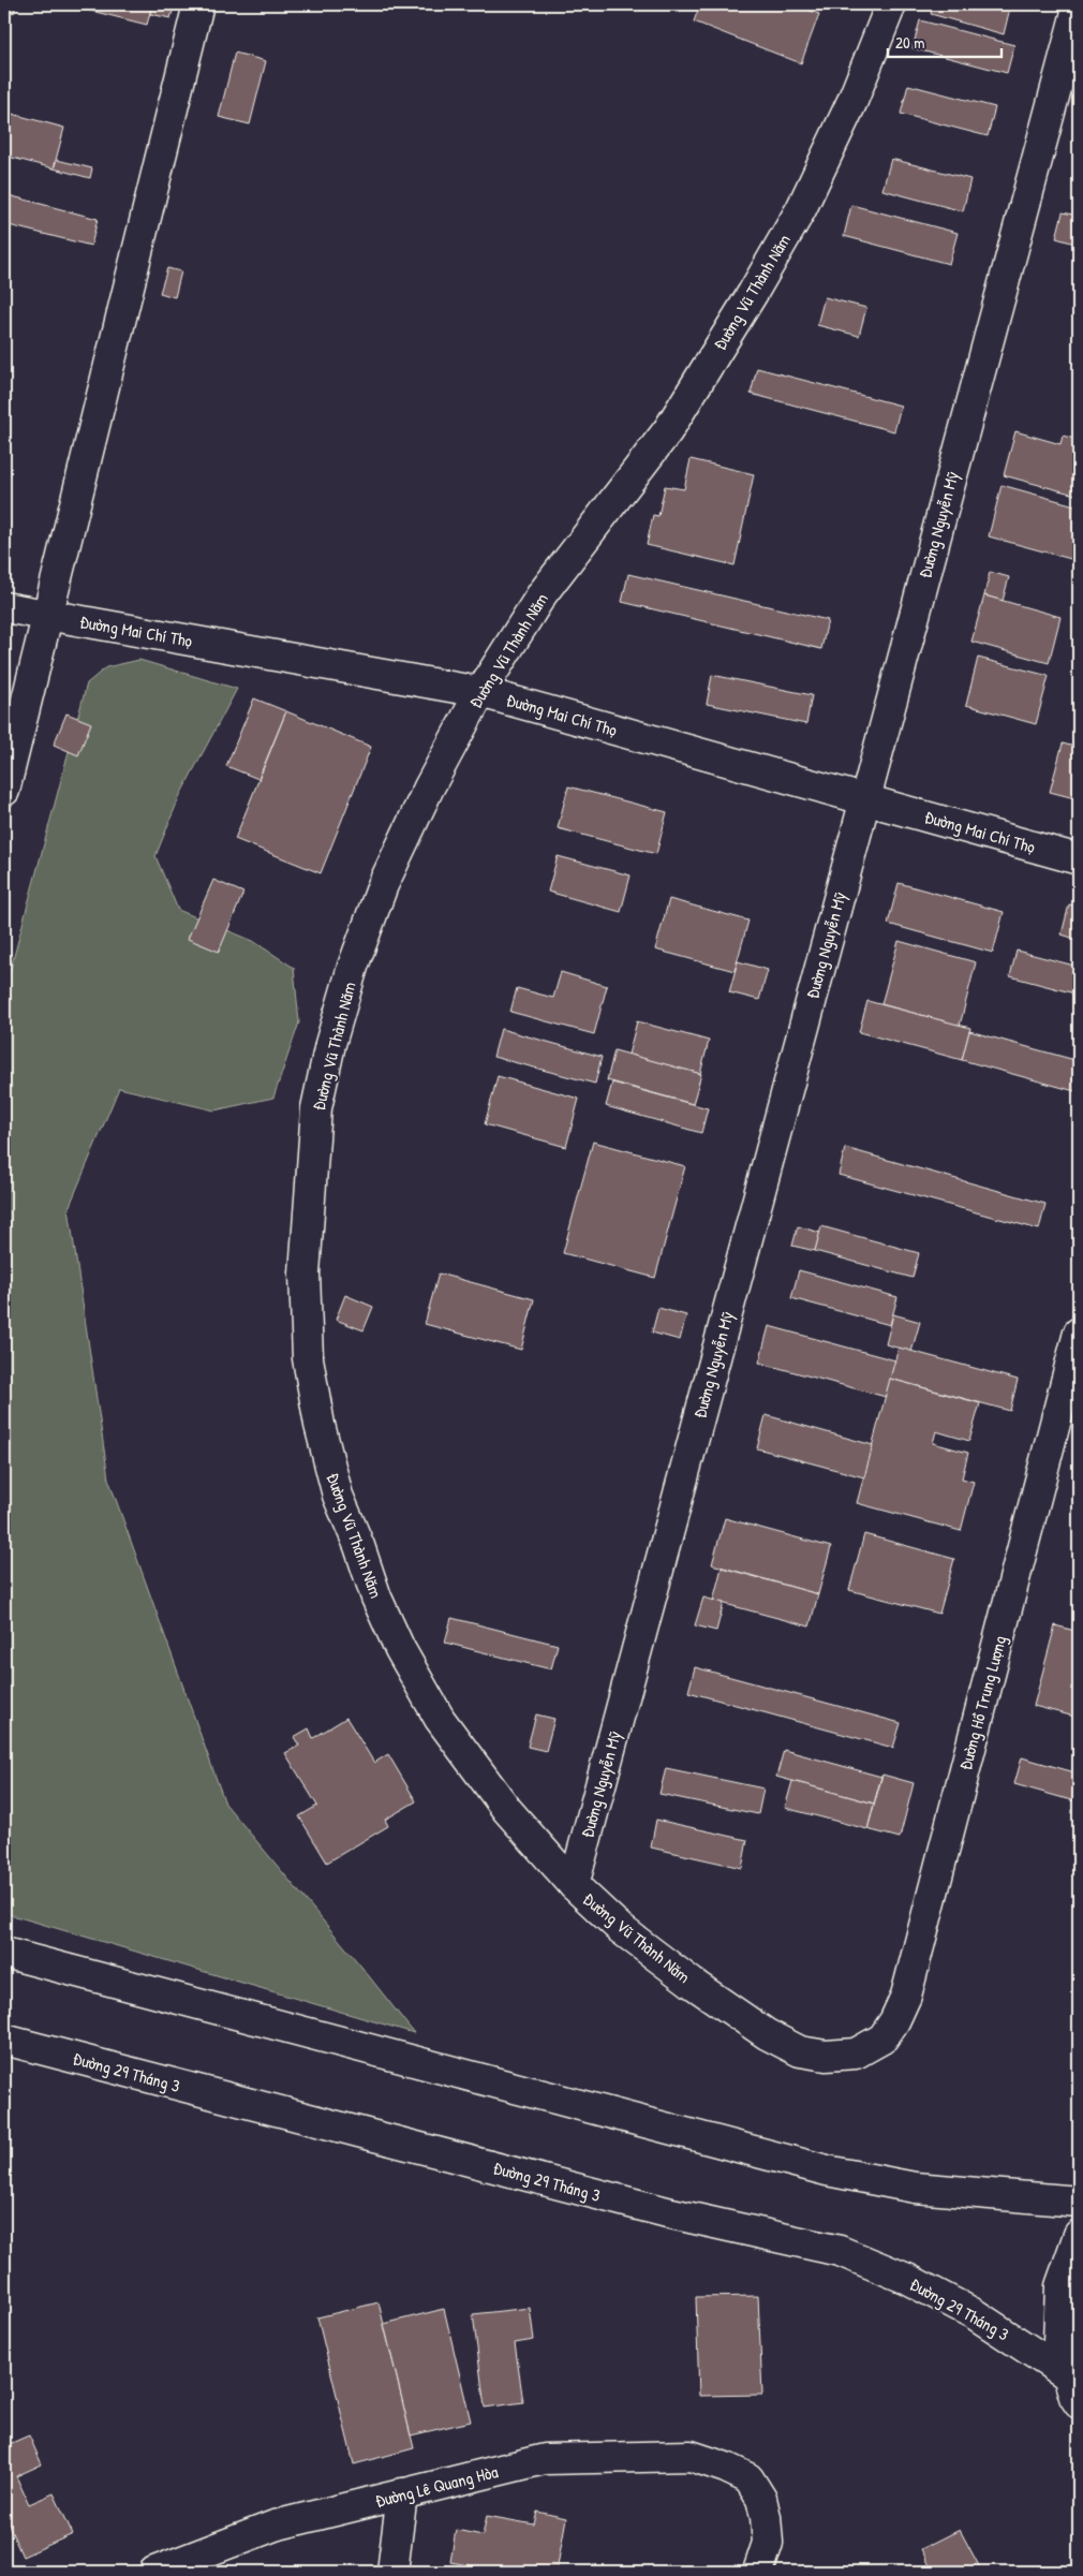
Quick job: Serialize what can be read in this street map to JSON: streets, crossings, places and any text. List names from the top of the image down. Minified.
{"streets":{"street":["Đường Vũ Thành Năm","Đường Nguyễn Mỹ","Đường Mai Chí Thọ","Đường Hồ Trung Lượng","Đường 29 Tháng 3","Đường Lê Quang Hòa"]},"crossings":[["Đường Vũ Thành Năm","Đường Nguyễn Mỹ"],["Đường Vũ Thành Năm","Đường Mai Chí Thọ"],["Đường Vũ Thành Năm","Đường Hồ Trung Lượng"],["Đường Nguyễn Mỹ","Đường Mai Chí Thọ"]],"scale_bar":"20 m"}
